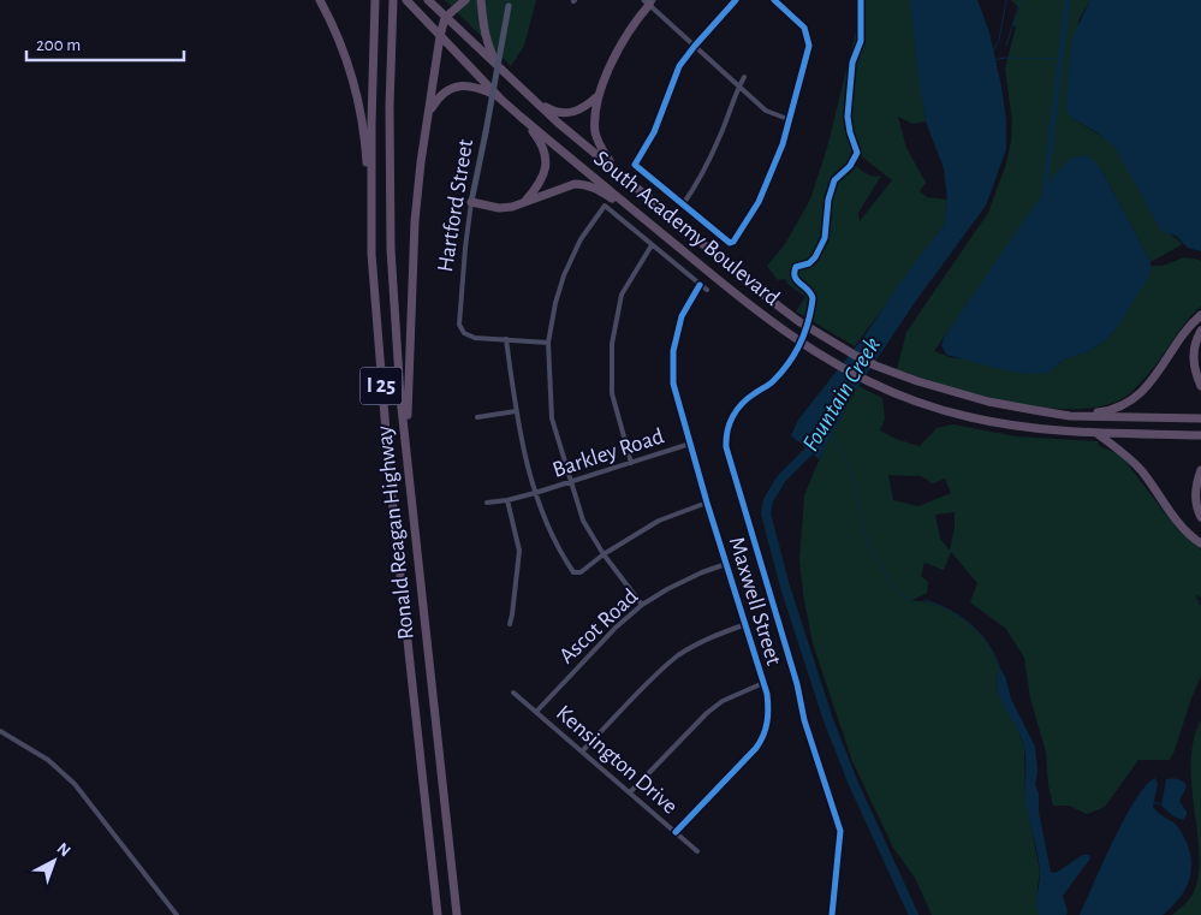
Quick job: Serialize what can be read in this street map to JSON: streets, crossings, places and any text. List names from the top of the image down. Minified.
{"streets":{"highway":["South Academy Boulevard","I 25","Ronald Reagan Highway"],"street":["Hartford Street","Barkley Road","Maxwell Street","Ascot Road","Kensington Drive"]},"crossings":[["Barkley Road","Maxwell Street"],["Maxwell Street","Ascot Road"],["Maxwell Street","Kensington Drive"],["Ascot Road","Kensington Drive"]],"water":["Fountain Creek"],"scale_bar":"200 m","north":"top right"}
